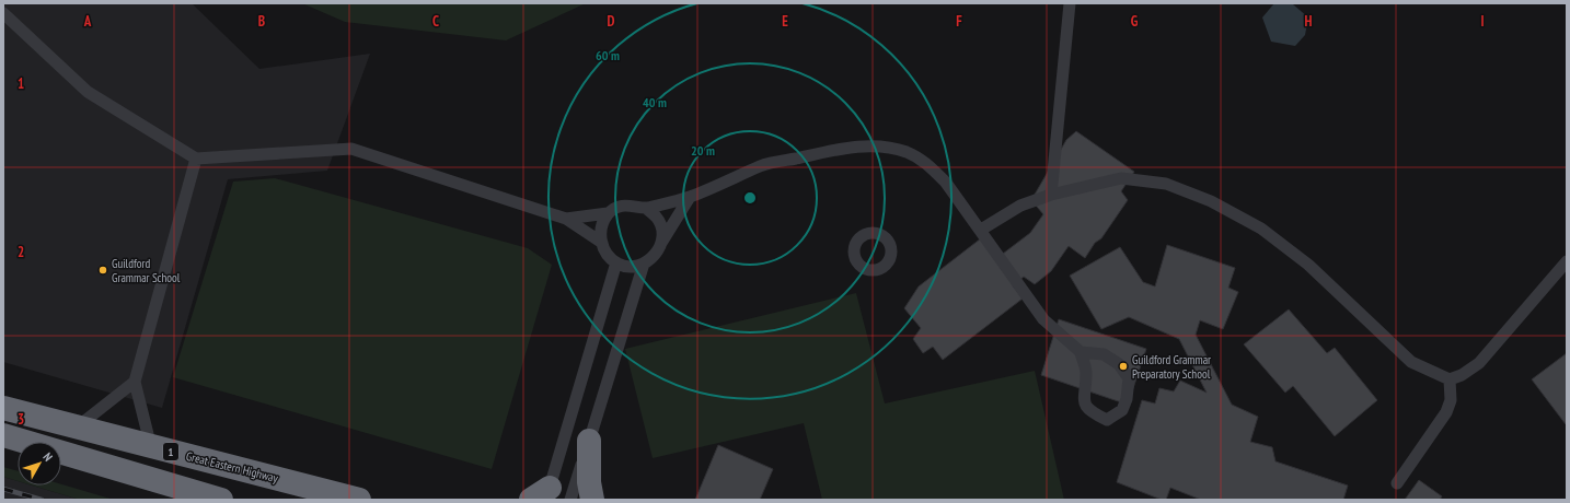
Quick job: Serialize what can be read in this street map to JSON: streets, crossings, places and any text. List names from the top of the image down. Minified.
{"streets":{"highway":["1","Great Eastern Highway"]},"places":["Guildford Grammar School","Guildford Grammar Preparatory School"],"north":"top right","grid":{"columns":["A","B","C","D","E","F","G","H","I"],"rows":["1","2","3"]},"rings":["60 m","40 m","20 m"]}
